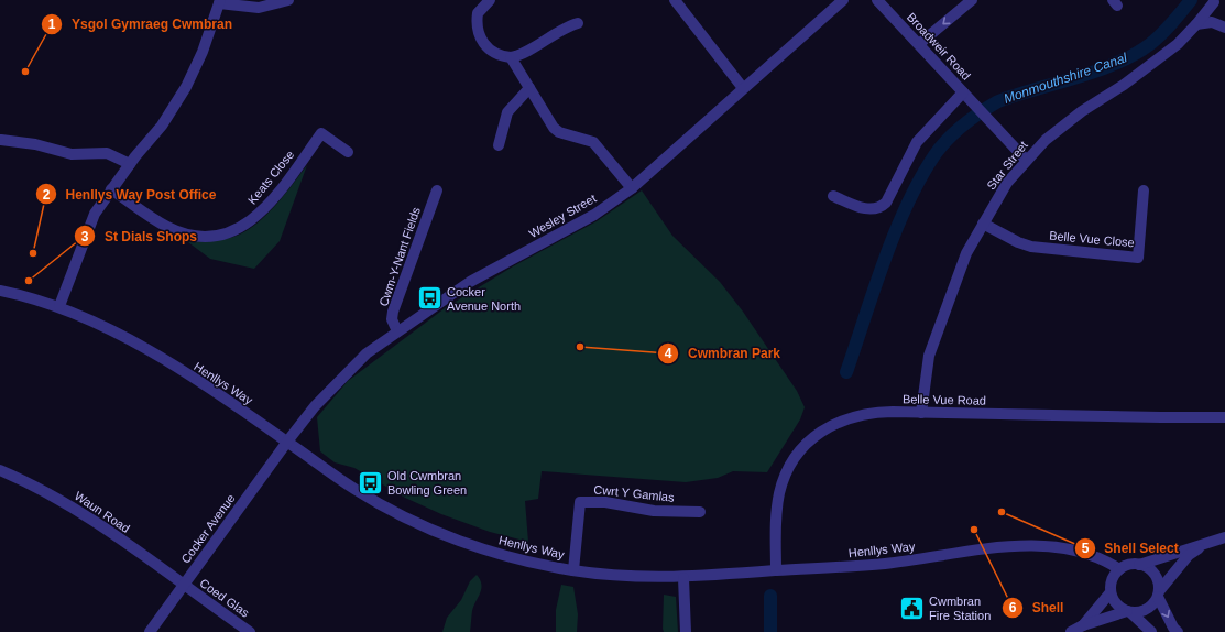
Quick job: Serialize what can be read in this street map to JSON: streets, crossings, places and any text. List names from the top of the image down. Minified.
{"streets":{"street":["Broadweir Road","Star Street","Keats Close","Wesley Street","Belle Vue Close","Cwm-Y-Nant Fields","Henllys Way","Belle Vue Road","Cwrt Y Gamlas","Waun Road","Cocker Avenue","Coed Glas"]},"crossings":[["Broadweir Road","Star Street"],["Star Street","Belle Vue Close"],["Star Street","Belle Vue Road"],["Wesley Street","Cwm-Y-Nant Fields"],["Wesley Street","Henllys Way"],["Wesley Street","Cocker Avenue"],["Henllys Way","Belle Vue Road"],["Henllys Way","Cwrt Y Gamlas"],["Henllys Way","Cocker Avenue"],["Waun Road","Cocker Avenue"],["Waun Road","Coed Glas"],["Cocker Avenue","Coed Glas"]],"water":["Monmouthshire Canal"],"places":{"other":["Ysgol Gymraeg Cwmbran","Henllys Way Post Office","St Dials Shops","Cwmbran Park","Shell Select","Shell"],"bus stop":["Cocker Avenue North","Old Cwmbran Bowling Green"],"public building":["Cwmbran Fire Station"]}}
